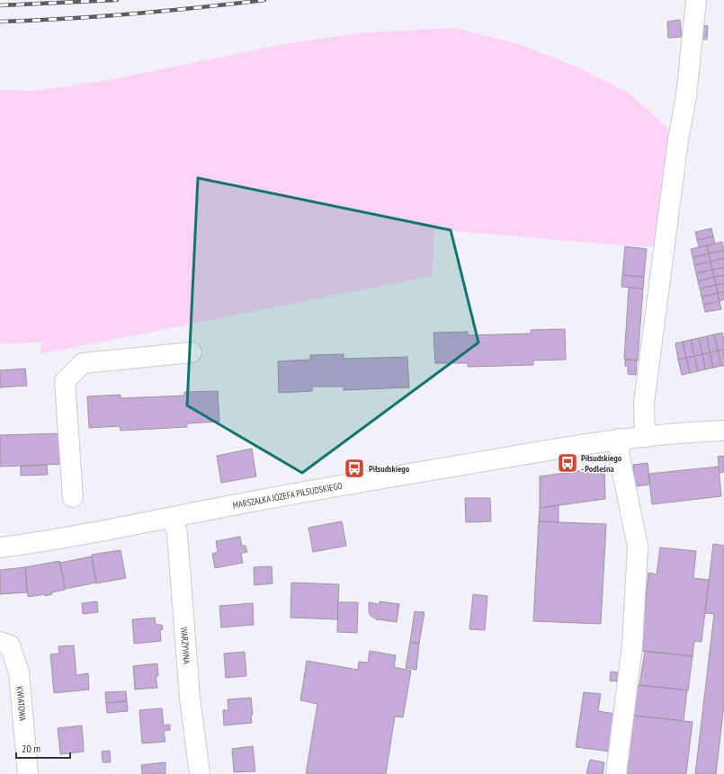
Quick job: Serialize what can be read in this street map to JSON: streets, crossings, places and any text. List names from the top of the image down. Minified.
{"streets":{"street":["MARSZAŁKA JÓZEFA PIŁSUDSKIEGO","WARZYWNA","KWIATOWA"]},"crossings":[["MARSZAŁKA JÓZEFA PIŁSUDSKIEGO","WARZYWNA"]],"places":{"bus stop":["Piłsudskiego - Podleśna","Piłsudskiego"]},"scale_bar":"20 m"}
